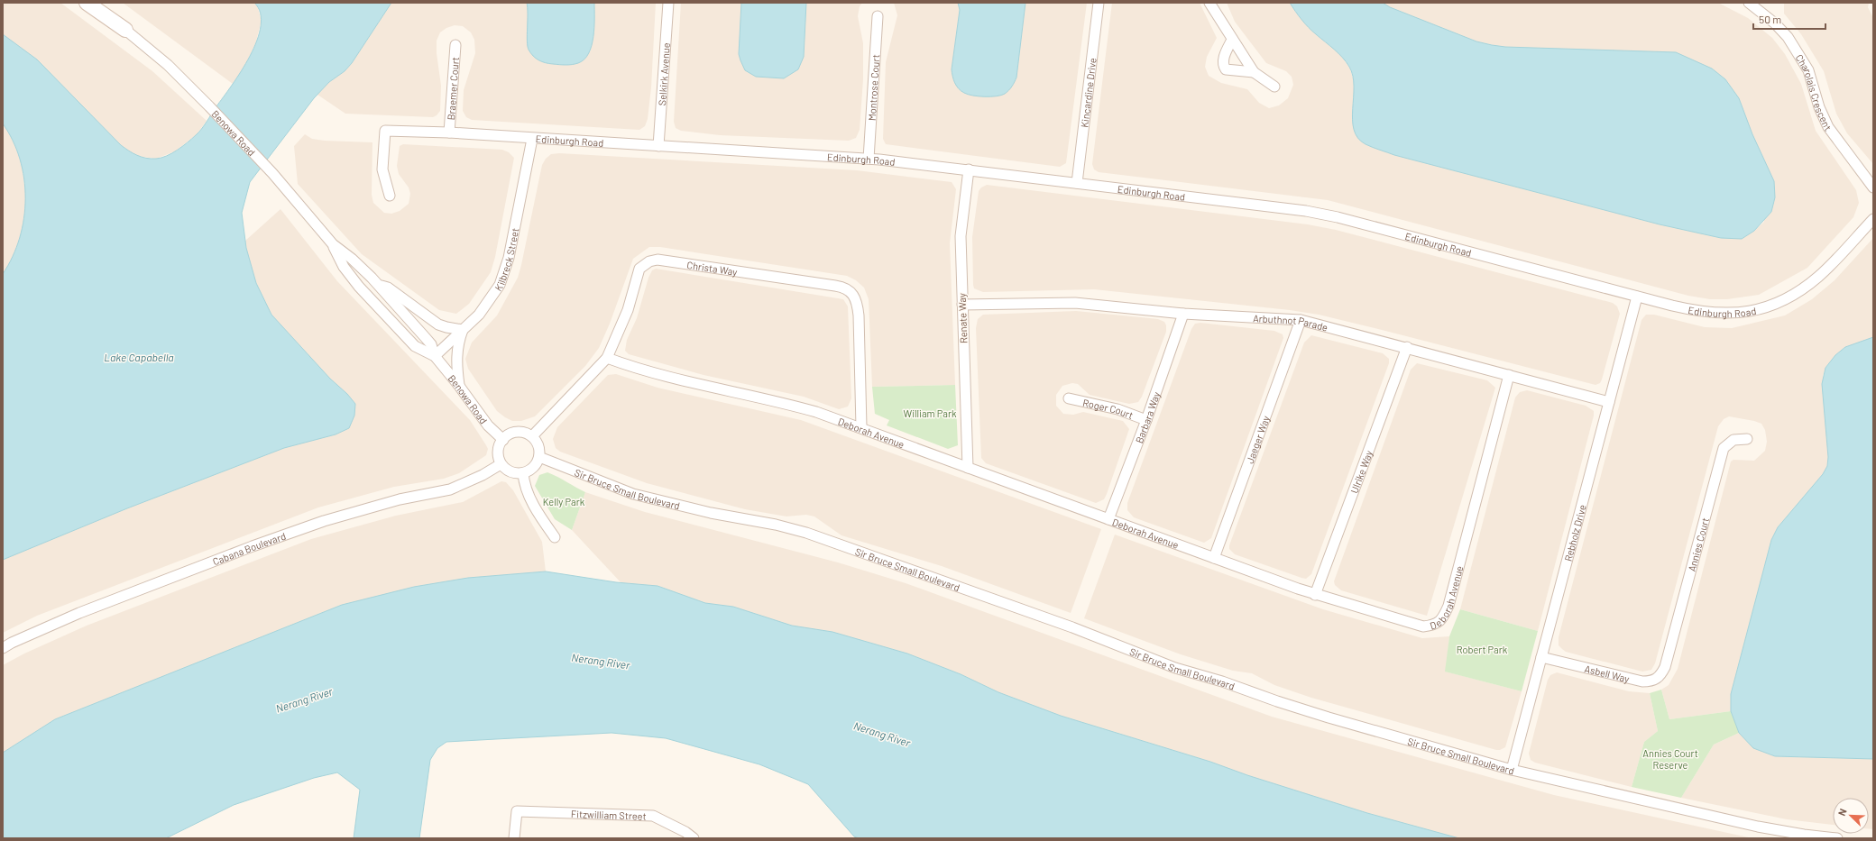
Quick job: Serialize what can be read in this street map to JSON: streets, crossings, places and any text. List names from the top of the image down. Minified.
{"streets":{"street":["Selkirk Avenue","Montrose Court","Braemer Court","Charolais Crescent","Kincardine Drive","Benowa Road","Edinburgh Road","Kilbreck Street","Christa Way","Renate Way","Arbuthnot Parade","Roger Court","Barbara Way","Deborah Avenue","Jaeger Way","Ulrike Way","Sir Bruce Small Boulevard","Rebholz Drive","Annies Court","Cabana Boulevard","Asbell Way","Fitzwilliam Street"]},"crossings":[["Selkirk Avenue","Edinburgh Road"],["Montrose Court","Edinburgh Road"],["Braemer Court","Edinburgh Road"],["Kincardine Drive","Edinburgh Road"],["Benowa Road","Kilbreck Street"],["Benowa Road","Christa Way"],["Benowa Road","Sir Bruce Small Boulevard"],["Benowa Road","Cabana Boulevard"],["Edinburgh Road","Kilbreck Street"],["Edinburgh Road","Renate Way"],["Edinburgh Road","Rebholz Drive"],["Christa Way","Deborah Avenue"],["Christa Way","Sir Bruce Small Boulevard"],["Christa Way","Cabana Boulevard"],["Renate Way","Arbuthnot Parade"],["Renate Way","Deborah Avenue"],["Arbuthnot Parade","Barbara Way"],["Arbuthnot Parade","Deborah Avenue"],["Arbuthnot Parade","Jaeger Way"],["Arbuthnot Parade","Ulrike Way"],["Arbuthnot Parade","Rebholz Drive"],["Roger Court","Barbara Way"],["Barbara Way","Deborah Avenue"],["Deborah Avenue","Jaeger Way"],["Deborah Avenue","Ulrike Way"],["Sir Bruce Small Boulevard","Rebholz Drive"],["Sir Bruce Small Boulevard","Cabana Boulevard"],["Rebholz Drive","Asbell Way"],["Annies Court","Asbell Way"]],"water":["Lake Capabella","Nerang River"],"parks":["William Park","Kelly Park","Robert Park","Annies Court Reserve"],"scale_bar":"50 m","north":"top left"}
